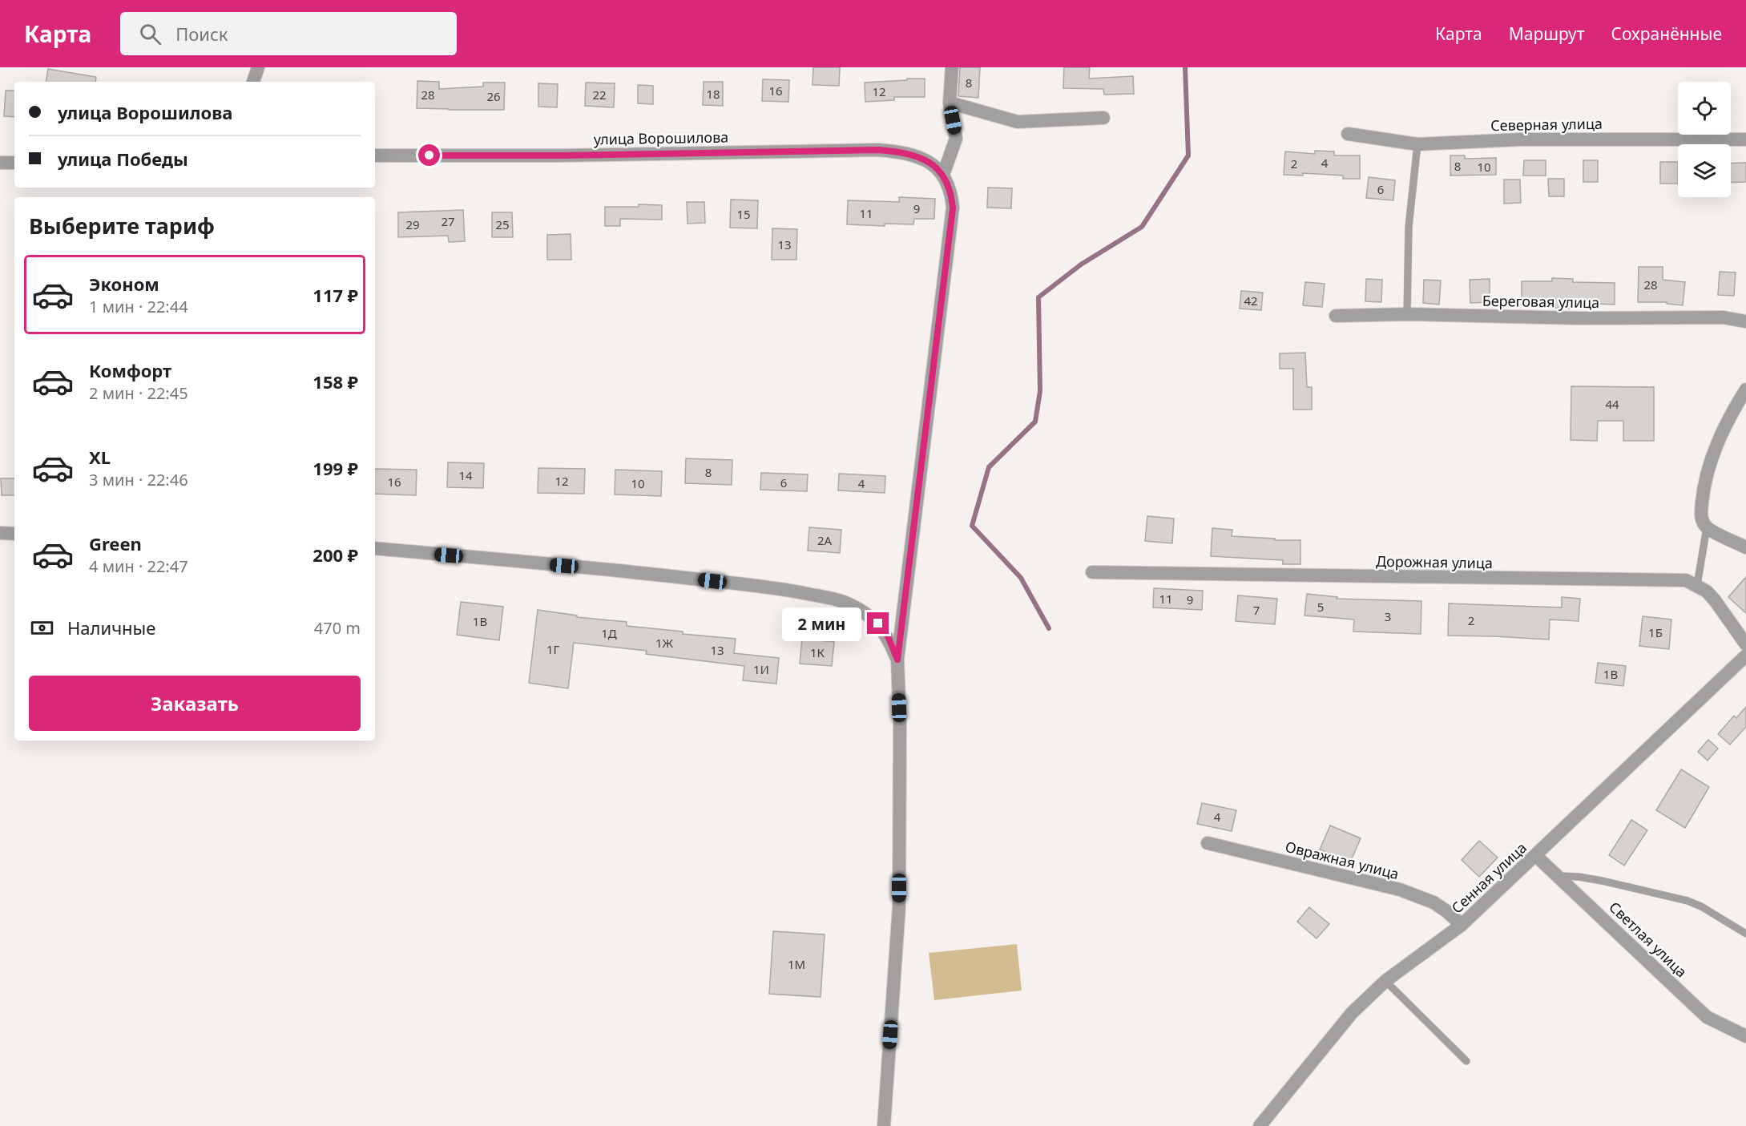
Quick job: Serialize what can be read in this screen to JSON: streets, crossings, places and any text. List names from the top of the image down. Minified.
{"streets":{"street":["Северная улица","улица Ворошилова","Береговая улица","Дорожная улица","Овражная улица","Сенная улица","Светлая улица"]},"crossings":[["Овражная улица","Сенная улица"],["Сенная улица","Светлая улица"]],"house_numbers":["8","16","12","18","28","22","26","4","2","8","10","6","9","11","15","27","29","25","13","28","42","44","8","14","12","16","6","10","4","2А","11","9","5","7","3","2","1В","1Б","1Д","1Ж","1Г","1З","1К","1И","1В","4","1М"],"page":{"header":"Карта","search":"Поиск","nav":["Карта","Маршрут","Сохранённые"],"banner":["улица Ворошилова","улица Победы"],"heading":"Выберите тариф","list":[{"name":"Эконом","note":"1 мин · 22:44","value":"117 ₽"},{"name":"Комфорт","note":"2 мин · 22:45","value":"158 ₽"},{"name":"XL","note":"3 мин · 22:46","value":"199 ₽"},{"name":"Green","note":"4 мин · 22:47","value":"200 ₽"}],"pay":["Наличные","470 m"],"bubble":"2 мин","buttons":"Заказать"}}
